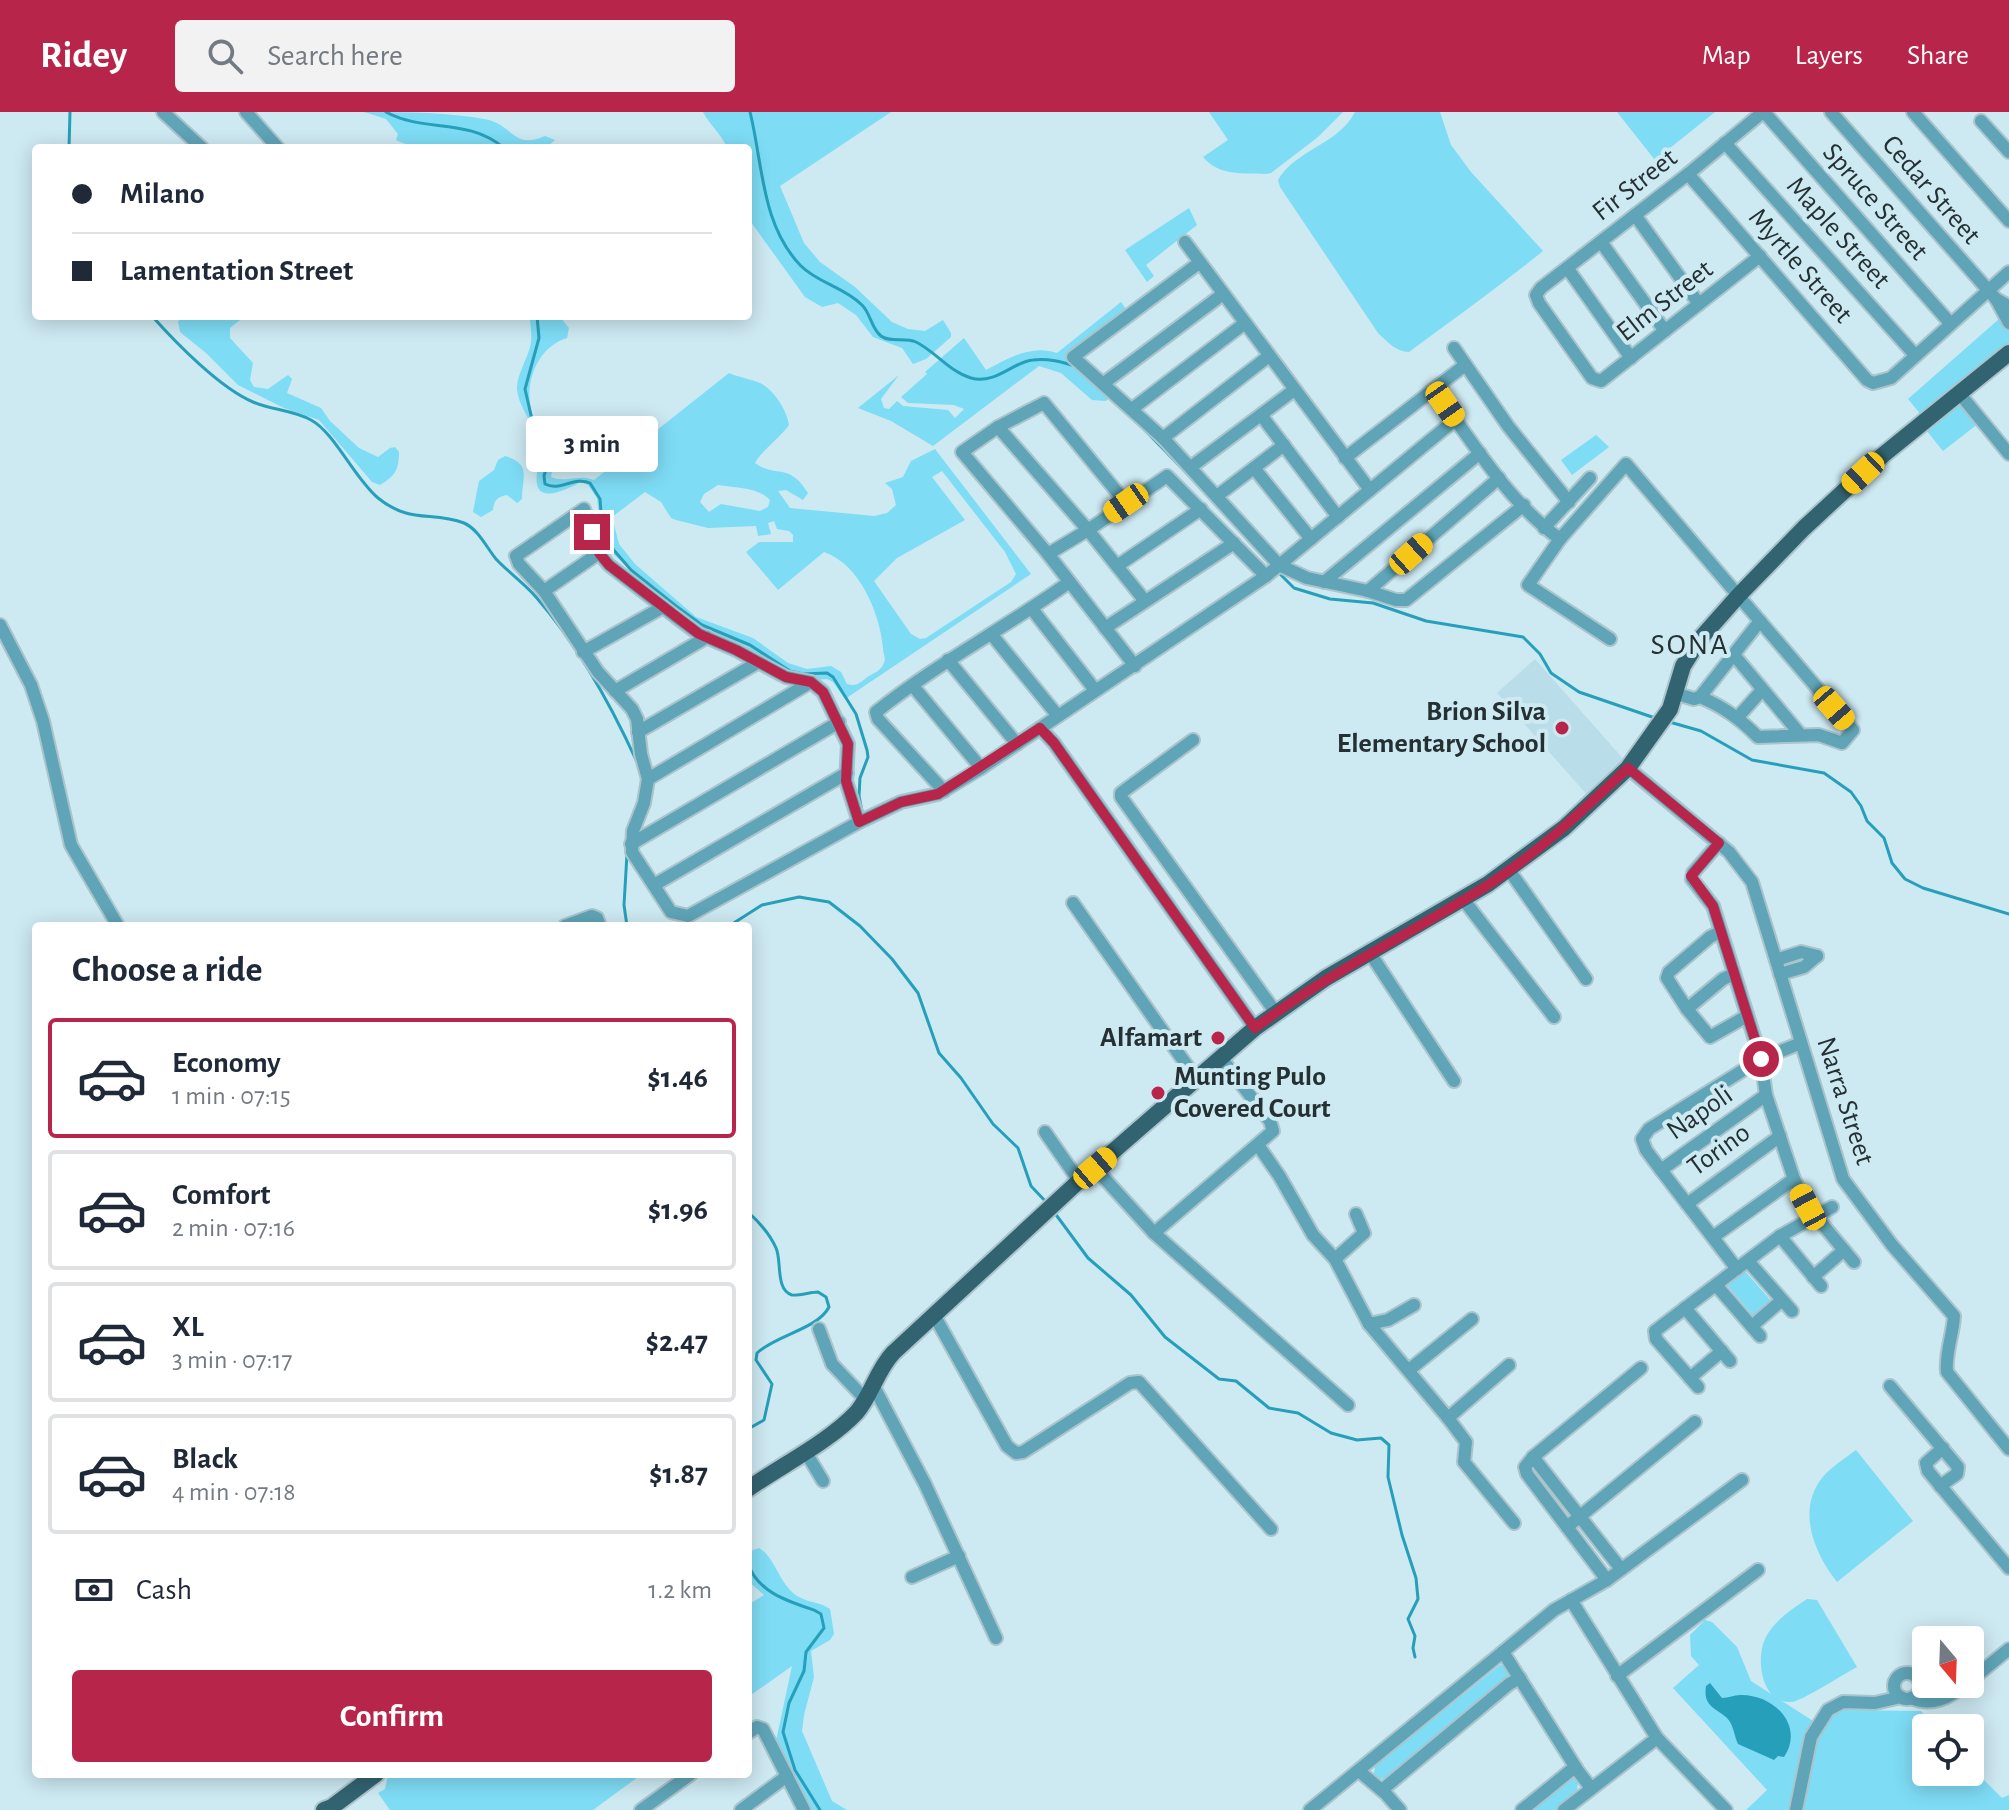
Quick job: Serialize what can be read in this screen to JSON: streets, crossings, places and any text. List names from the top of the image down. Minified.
{"streets":{"street":["Fir Street","Cedar Street","Spruce Street","Maple Street","Myrtle Street","Elm Street","Narra Street","Napoli","Torino"]},"crossings":[["Fir Street","Spruce Street"],["Fir Street","Maple Street"],["Fir Street","Myrtle Street"],["Fir Street","Elm Street"],["Maple Street","Myrtle Street"],["Myrtle Street","Elm Street"]],"districts":["SONA"],"places":["Brion Silva Elementary School","Alfamart","Munting Pulo Covered Court"],"north":"bottom","page":{"header":"Ridey","search":"Search here","nav":["Map","Layers","Share"],"banner":["Milano","Lamentation Street"],"bubble":"3 min","heading":"Choose a ride","list":[{"name":"Economy","note":"1 min · 07:15","value":"$1.46"},{"name":"Comfort","note":"2 min · 07:16","value":"$1.96"},{"name":"XL","note":"3 min · 07:17","value":"$2.47"},{"name":"Black","note":"4 min · 07:18","value":"$1.87"}],"pay":["Cash","1.2 km"],"buttons":"Confirm"}}
